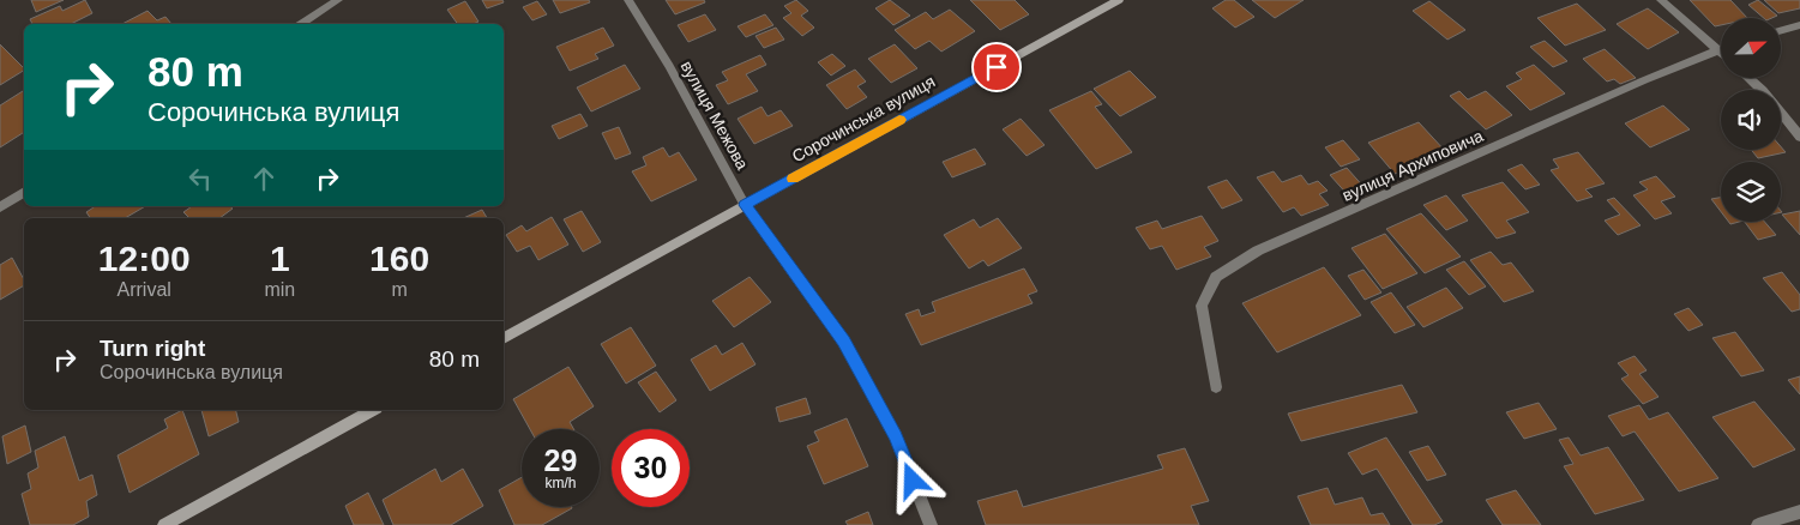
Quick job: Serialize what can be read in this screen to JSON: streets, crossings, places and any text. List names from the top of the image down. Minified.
{"streets":{"main road":["Сорочинська вулиця"],"street":["вулиця Межова","вулиця Архиповича"]},"crossings":[["вулиця Межова","Сорочинська вулиця"]],"north":"right","page":{"turn":["80 m","Сорочинська вулиця"],"eta":["12:00","Arrival","1","min","160","m"],"list":[{"name":"Turn right","note":"Сорочинська вулиця","value":"80 m"}],"speed":"29 km/h","limit":"30"}}
